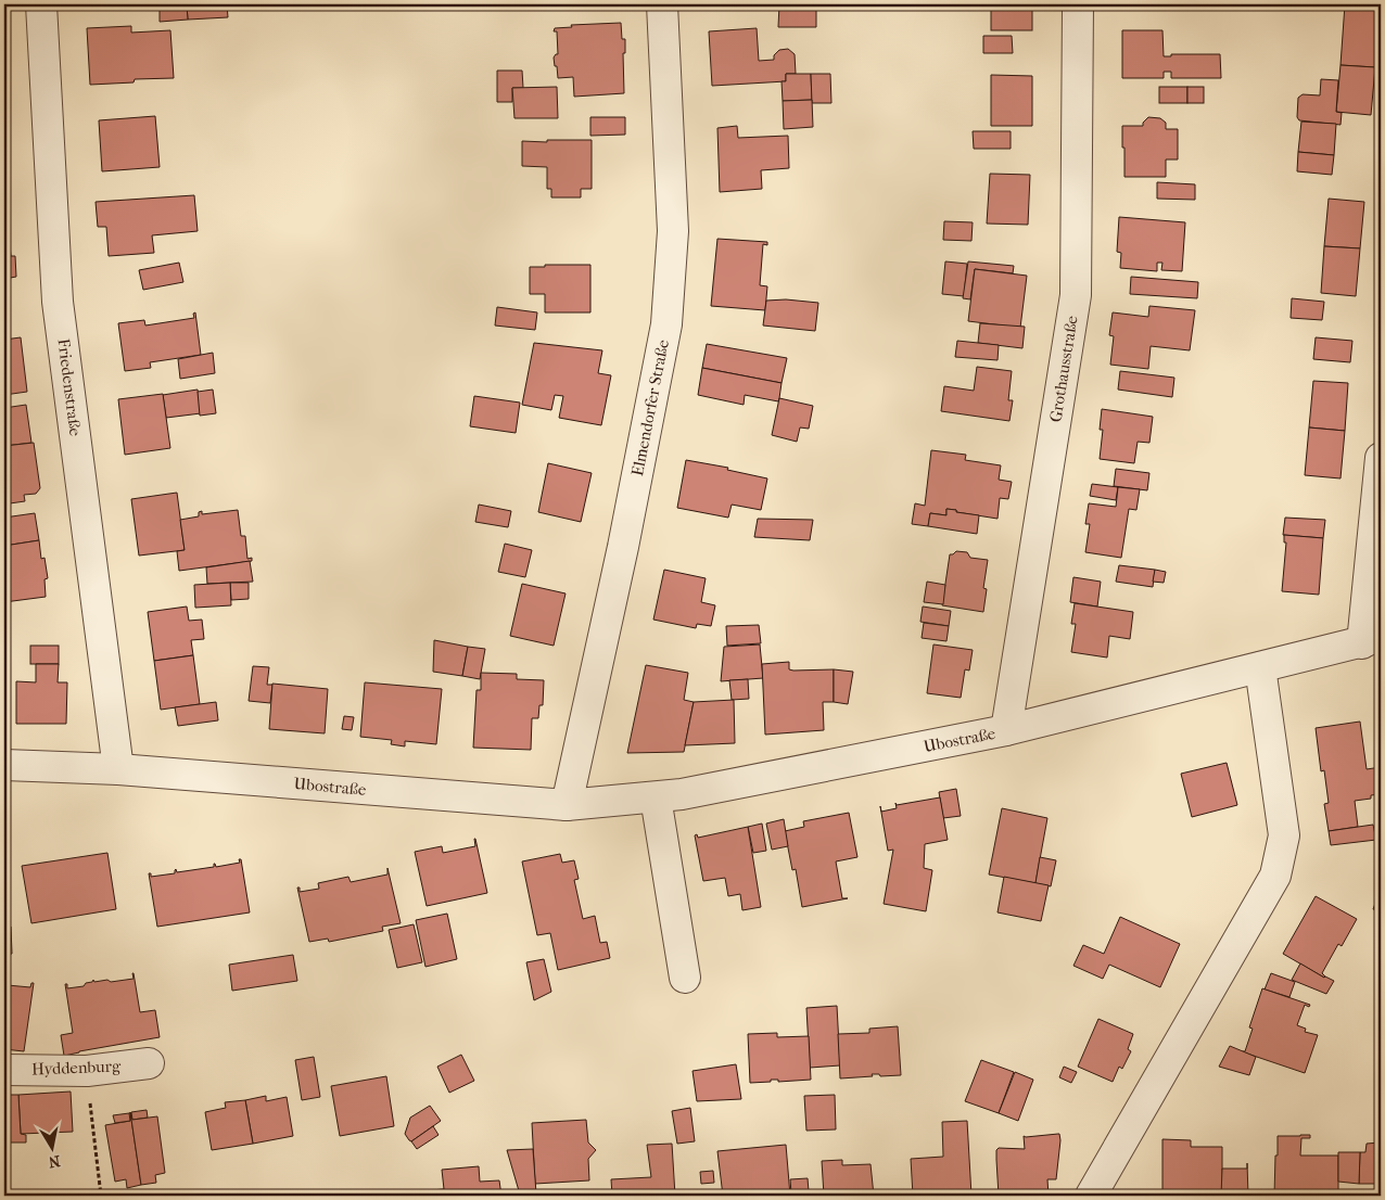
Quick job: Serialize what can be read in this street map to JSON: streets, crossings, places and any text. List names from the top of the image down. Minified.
{"streets":{"street":["Grothausstraße","Friedenstraße","Elmendorfer Straße","Ubostraße","Hyddenburg"]},"crossings":[["Grothausstraße","Ubostraße"],["Friedenstraße","Ubostraße"],["Elmendorfer Straße","Ubostraße"]],"north":"bottom"}
